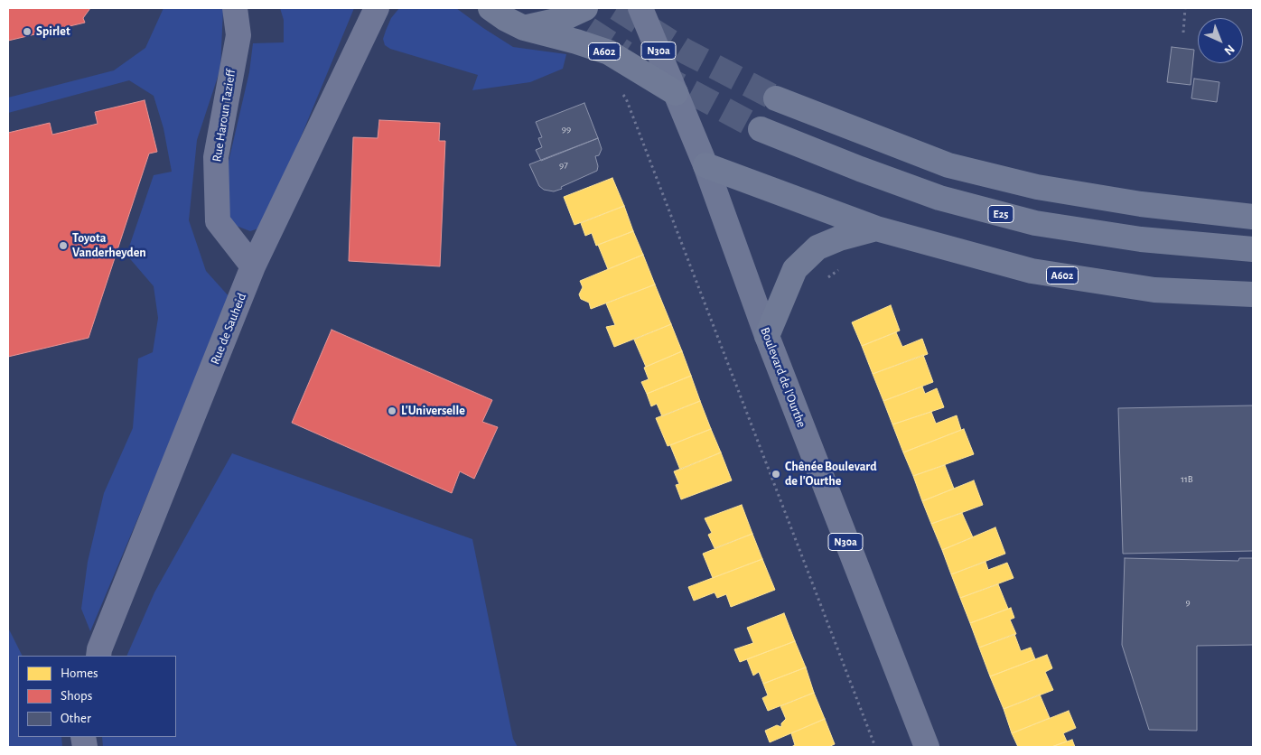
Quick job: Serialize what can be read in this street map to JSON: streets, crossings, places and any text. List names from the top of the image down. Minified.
{"streets":{"highway":["A602","E25"],"main road":["N30a","Boulevard de l'Ourthe"],"street":["Rue Haroun Tazieff","Rue de Sauheid"]},"crossings":[["A602","Boulevard de l'Ourthe"],["Rue Haroun Tazieff","Rue de Sauheid"]],"places":["Spirlet","Toyota Vanderheyden","L'Universelle","Chênée Boulevard de l'Ourthe"],"house_numbers":["99","97","11B","9"],"legend":["Homes","Shops","Other"],"north":"bottom right"}
